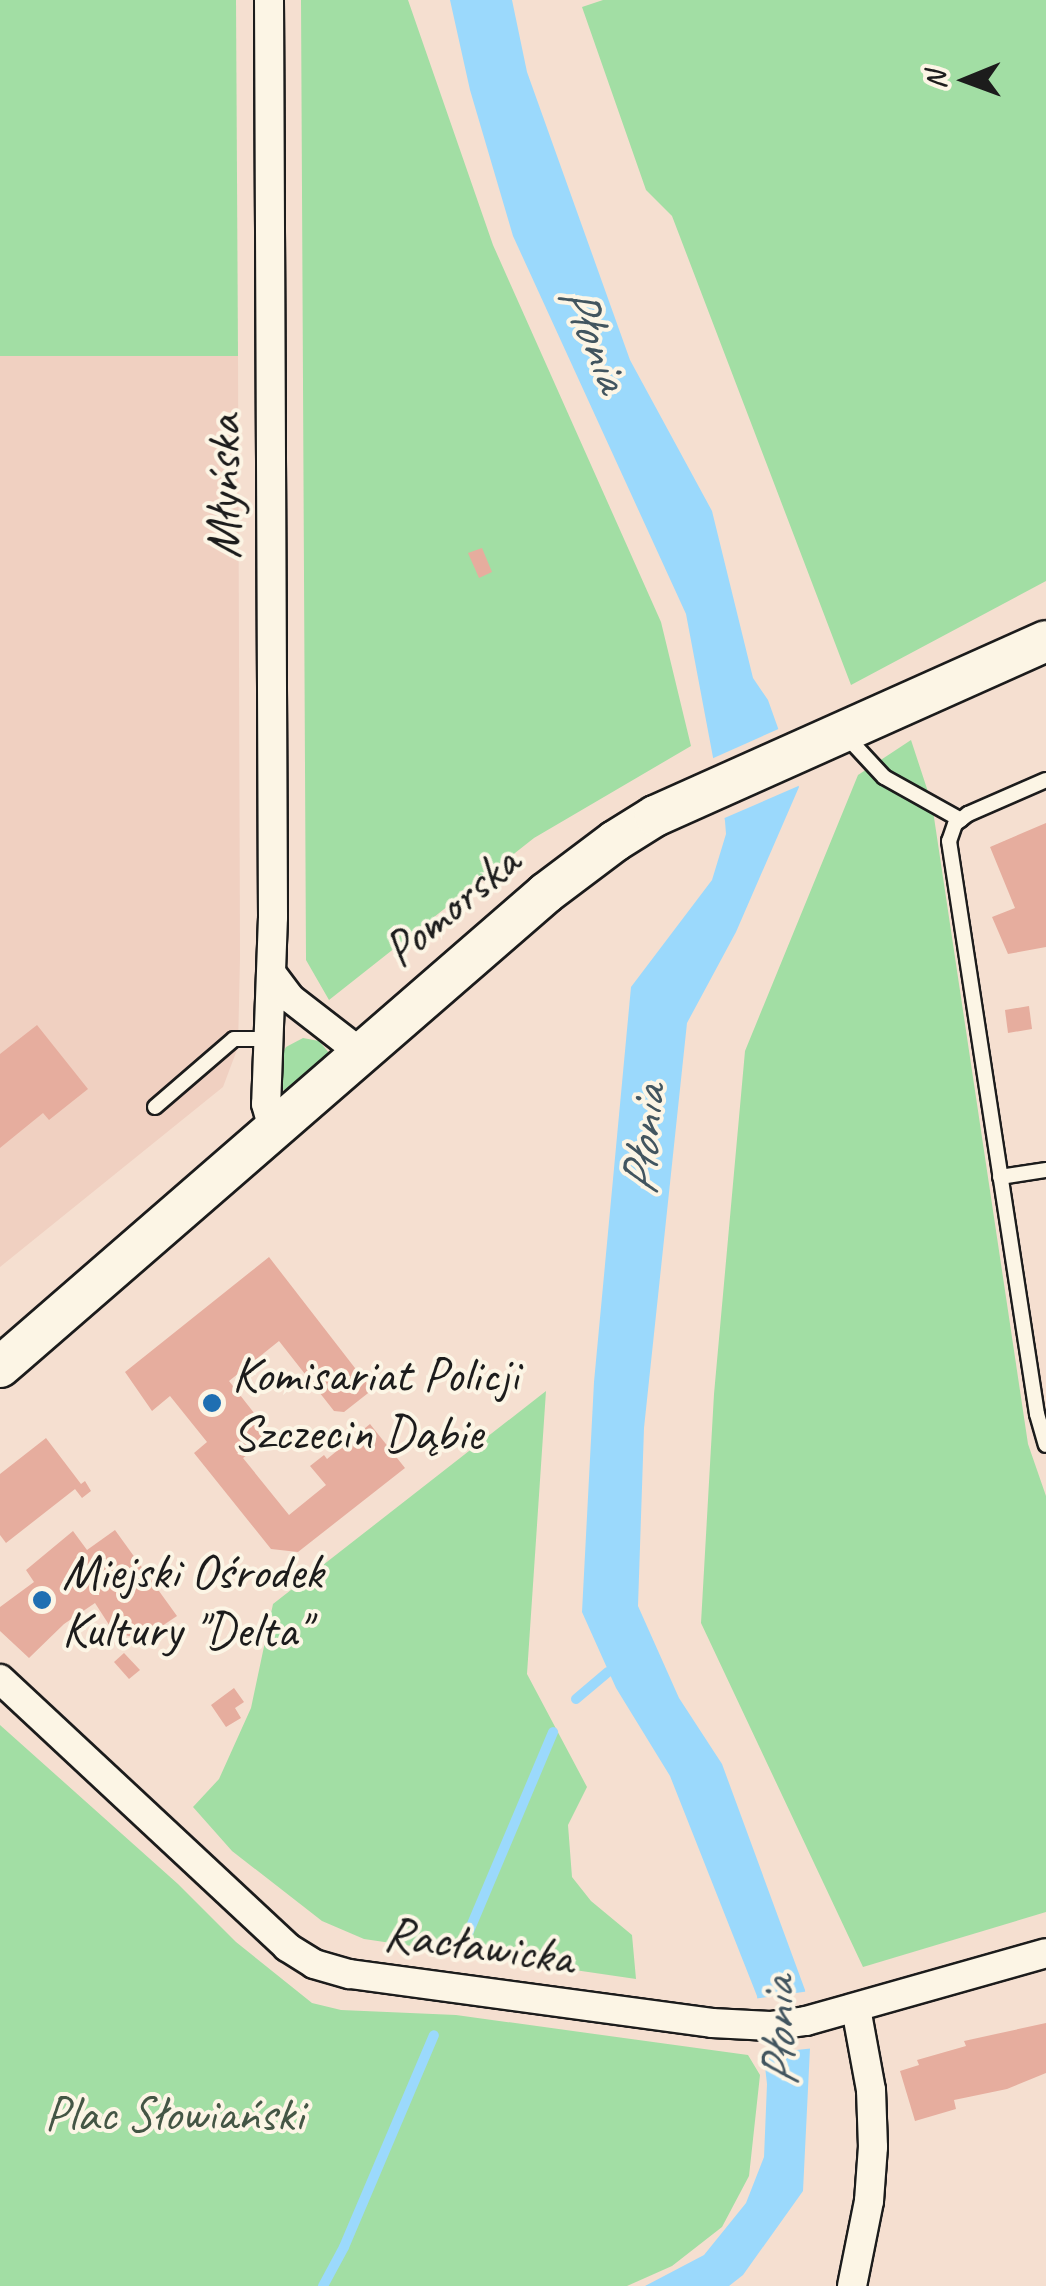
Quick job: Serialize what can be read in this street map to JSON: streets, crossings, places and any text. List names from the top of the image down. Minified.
{"streets":{"street":["Młyńska","Pomorska","Racławicka"]},"crossings":[["Młyńska","Pomorska"]],"water":["Płonia"],"parks":["Plac Słowiański"],"places":["Komisariat Policji Szczecin Dąbie","Miejski Ośrodek Kultury \"Delta\""],"north":"left"}
